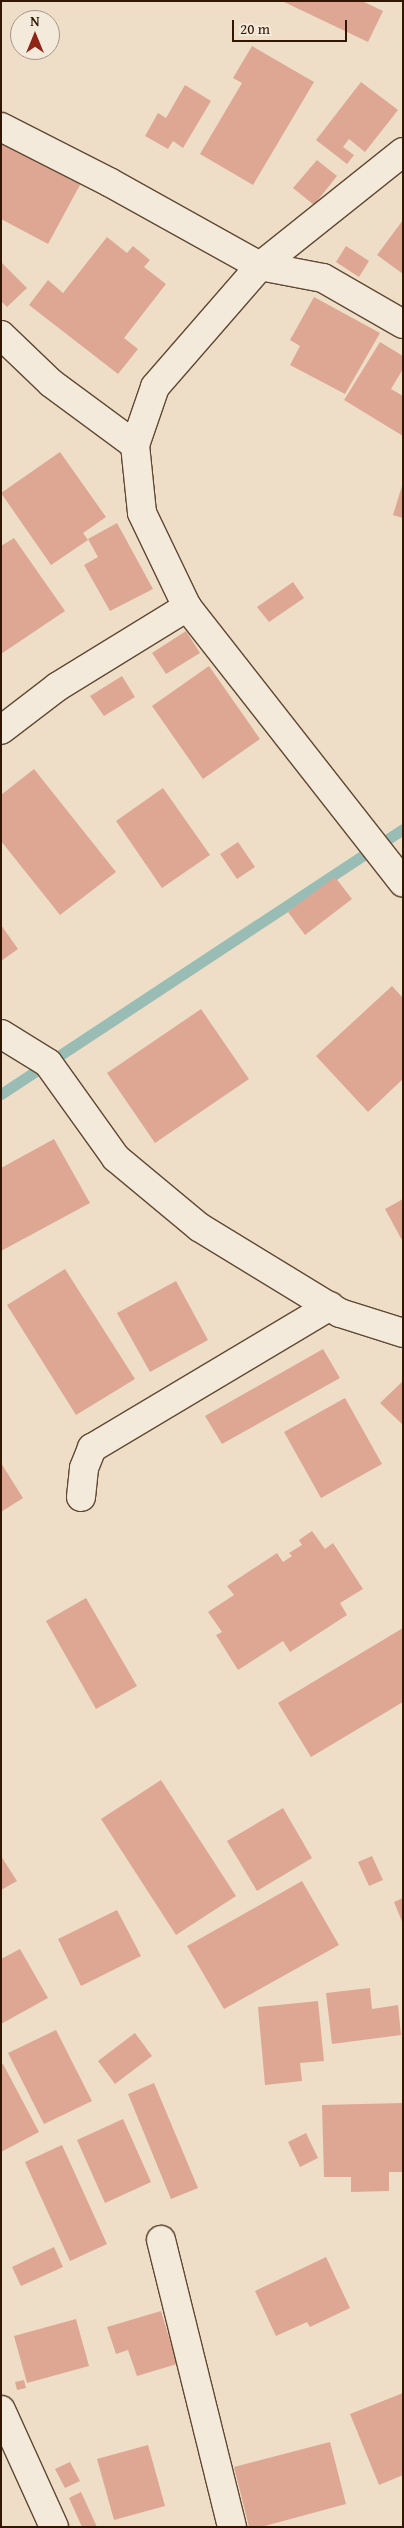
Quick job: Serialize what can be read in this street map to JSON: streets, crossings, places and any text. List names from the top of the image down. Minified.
{"scale_bar":"20 m","north":"top"}
